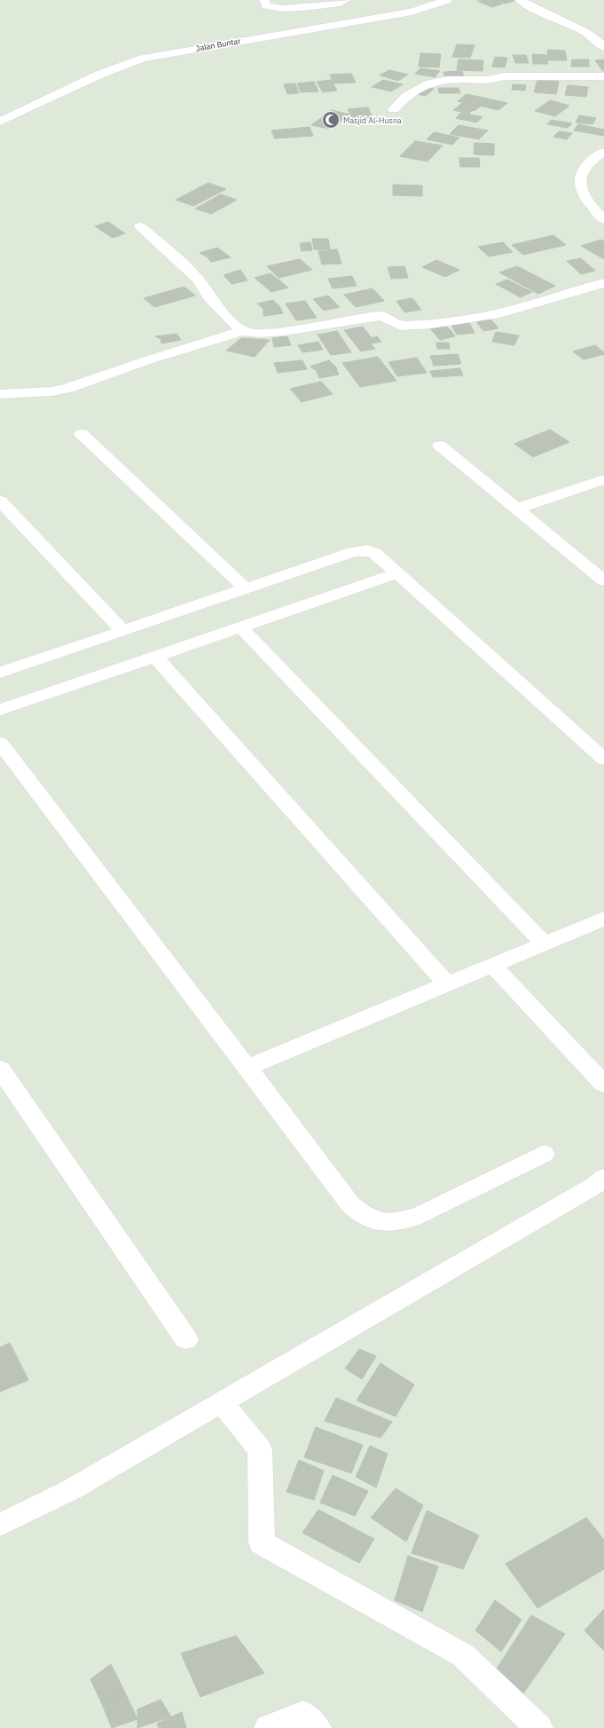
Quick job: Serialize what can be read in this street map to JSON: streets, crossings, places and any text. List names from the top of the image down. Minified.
{"streets":{"street":["Jalan Buntar"]},"places":{"mosque":["Masjid Al-Husna"]}}
